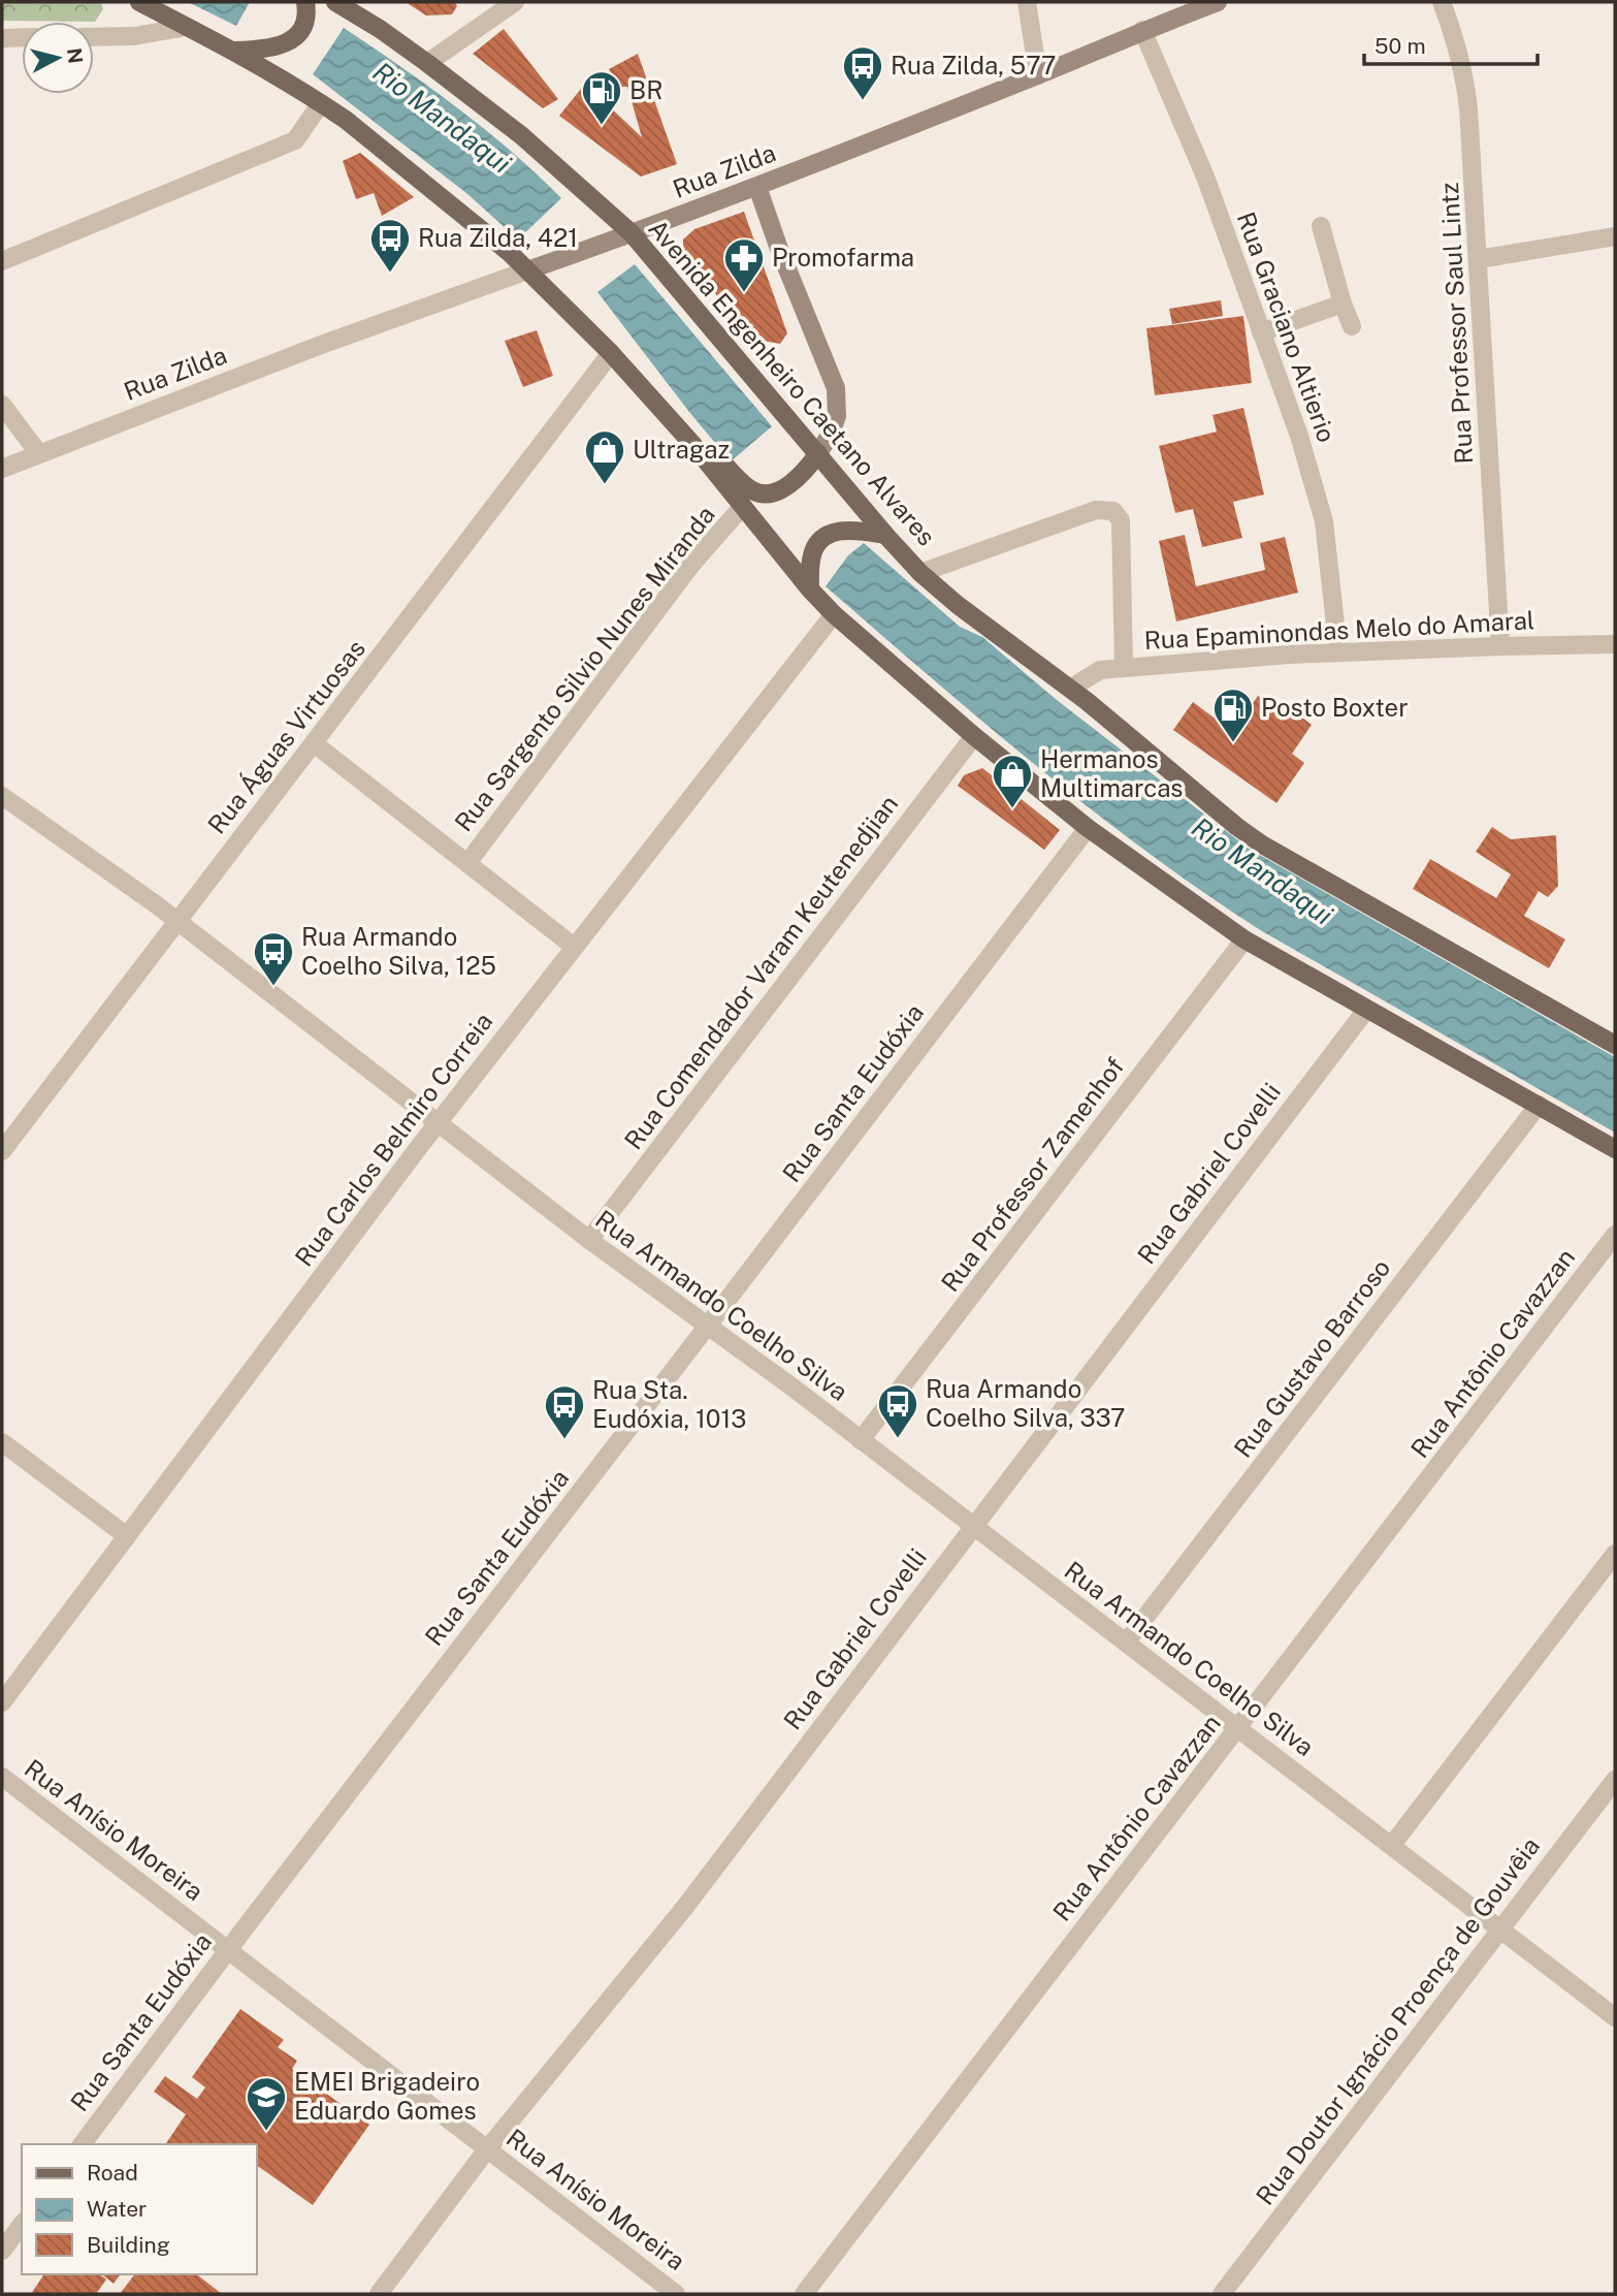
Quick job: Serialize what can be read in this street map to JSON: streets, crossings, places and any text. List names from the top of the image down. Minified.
{"streets":{"main road":["Rua Zilda","Avenida Engenheiro Caetano Alvares"],"street":["Rua Professor Saul Lintz","Rua Graciano Altierio","Rua Epaminondas Melo do Amaral","Rua Sargento Silvio Nunes Miranda","Rua Águas Virtuosas","Rua Comendador Varam Keutenedjian","Rua Santa Eudóxia","Rua Carlos Belmiro Correia","Rua Gabriel Covelli","Rua Professor Zamenhof","Rua Armando Coelho Silva","Rua Antônio Cavazzan","Rua Gustavo Barroso","Rua Anísio Moreira","Rua Doutor Ignácio Proença de Gouvêia"]},"crossings":[["Rua Zilda","Rua Graciano Altierio"],["Rua Zilda","Avenida Engenheiro Caetano Alvares"],["Rua Professor Saul Lintz","Rua Epaminondas Melo do Amaral"],["Rua Graciano Altierio","Rua Epaminondas Melo do Amaral"],["Avenida Engenheiro Caetano Alvares","Rua Epaminondas Melo do Amaral"],["Rua Águas Virtuosas","Rua Armando Coelho Silva"],["Rua Comendador Varam Keutenedjian","Rua Armando Coelho Silva"],["Rua Santa Eudóxia","Rua Armando Coelho Silva"],["Rua Santa Eudóxia","Rua Anísio Moreira"],["Rua Carlos Belmiro Correia","Rua Armando Coelho Silva"],["Rua Gabriel Covelli","Rua Armando Coelho Silva"],["Rua Gabriel Covelli","Rua Anísio Moreira"],["Rua Professor Zamenhof","Rua Armando Coelho Silva"],["Rua Armando Coelho Silva","Rua Antônio Cavazzan"],["Rua Armando Coelho Silva","Rua Gustavo Barroso"],["Rua Armando Coelho Silva","Rua Doutor Ignácio Proença de Gouvêia"]],"water":["Rio Mandaqui"],"places":{"bus stop":["Rua Zilda, 577","Rua Zilda, 421","Rua Armando Coelho Silva, 125","Rua Armando Coelho Silva, 337","Rua Sta. Eudóxia, 1013"],"fuel station":["BR","Posto Boxter"],"pharmacy":["Promofarma"],"shop":["Ultragaz","Hermanos Multimarcas"],"school or university":["EMEI Brigadeiro Eduardo Gomes"]},"legend":["Road","Water","Building"],"scale_bar":"50 m","north":"right"}
